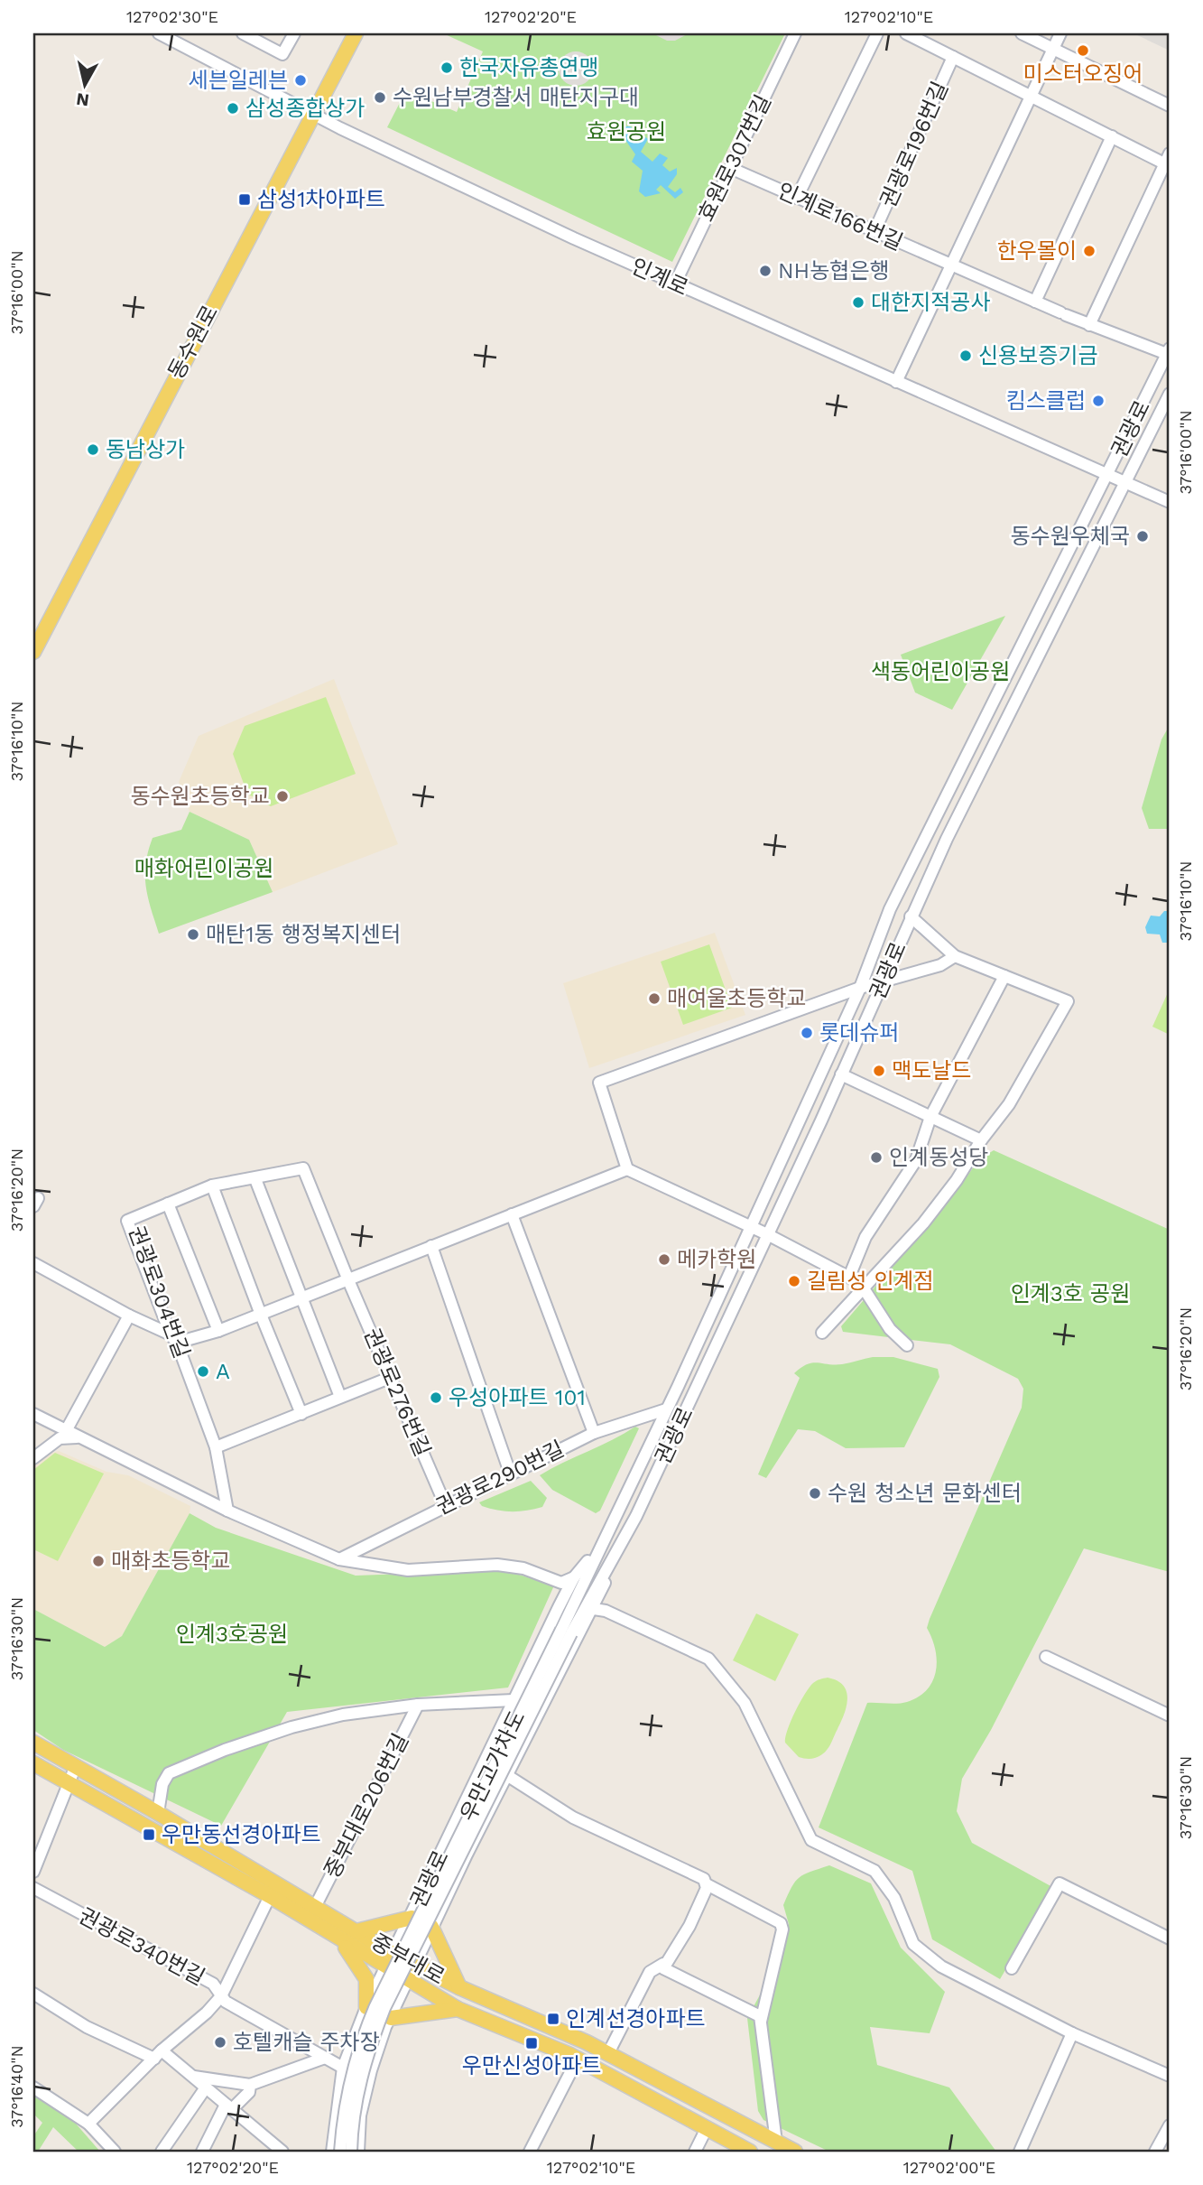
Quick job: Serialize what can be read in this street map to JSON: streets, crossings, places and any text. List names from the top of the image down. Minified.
{"streets":{"main road":["동수원로","중부대로"],"street":["권광로196번길","효원로307번길","인계로166번길","인계로","권광로","권광로304번길","권광로276번길","권광로290번길","우만고가차도","중부대로206번길","권광로340번길"]},"crossings":[["권광로196번길","인계로166번길"],["효원로307번길","인계로166번길"],["효원로307번길","인계로"],["인계로166번길","권광로"],["인계로","동수원로"],["인계로","권광로"],["권광로","권광로290번길"],["권광로","우만고가차도"],["권광로","권광로340번길"],["권광로","중부대로"],["권광로304번길","권광로276번길"],["권광로276번길","권광로290번길"],["중부대로206번길","중부대로"]],"parks":["효원공원","색동어린이공원","매화어린이공원","인계3호 공원","인계3호공원"],"places":{"other":["미스터오징어","한국자유총연맹","세븐일레븐","수원남부경찰서 매탄지구대","삼성종합상가","한우몰이","NH농협은행","대한지적공사","신용보증기금","킴스클럽","동남상가","동수원우체국","동수원초등학교","매탄1동 행정복지센터","매여울초등학교","롯데슈퍼","맥도날드","인계동성당","메카학원","길림성 인계점","A","우성아파트 101","수원 청소년 문화센터","매화초등학교","호텔캐슬 주차장"],"transit":["삼성1차아파트","우만동선경아파트","인계선경아파트","우만신성아파트"]},"north":"bottom","coordinates":["127°02'30\"E","127°02'20\"E","127°02'10\"E","37°16'00\"N","37°16'10\"N","37°16'20\"N","37°16'30\"N","37°16'40\"N","127°02'00\"E"]}
